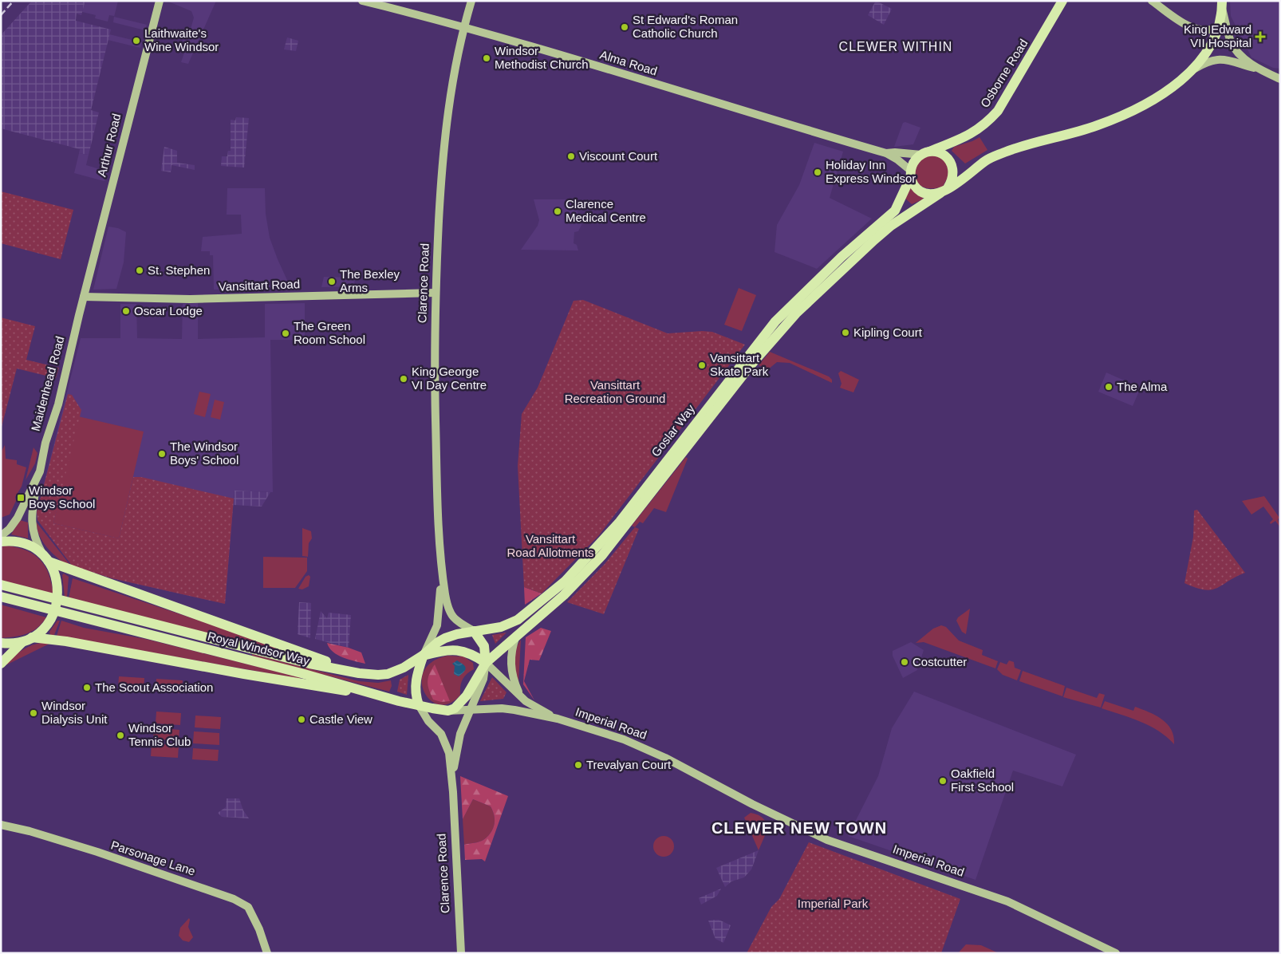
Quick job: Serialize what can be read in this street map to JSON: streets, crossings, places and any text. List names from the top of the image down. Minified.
{"streets":{"main road":["Osborne Road","Clarence Road","Goslar Way","Royal Windsor Way","Imperial Road"],"street":["Alma Road","Arthur Road","Vansittart Road","Maidenhead Road","Parsonage Lane"]},"crossings":[["Alma Road","Osborne Road"],["Alma Road","Clarence Road"],["Alma Road","Goslar Way"],["Osborne Road","Goslar Way"],["Arthur Road","Vansittart Road"],["Arthur Road","Maidenhead Road"],["Clarence Road","Vansittart Road"],["Clarence Road","Goslar Way"],["Clarence Road","Royal Windsor Way"],["Clarence Road","Imperial Road"],["Vansittart Road","Maidenhead Road"],["Goslar Way","Royal Windsor Way"],["Goslar Way","Imperial Road"],["Royal Windsor Way","Imperial Road"]],"districts":["CLEWER WITHIN","CLEWER NEW TOWN"],"parks":["Vansittart Recreation Ground","Vansittart Road Allotments","Imperial Park"],"places":{"other":["St Edward's Roman Catholic Church","Laithwaite's Wine Windsor","Windsor Methodist Church","Viscount Court","Holiday Inn Express Windsor","Clarence Medical Centre","St. Stephen","The Bexley Arms","Oscar Lodge","Kipling Court","The Green Room School","Vansittart Skate Park","King George VI Day Centre","The Alma","The Windsor Boys' School","Costcutter","The Scout Association","Windsor Dialysis Unit","Castle View","Windsor Tennis Club","Trevalyan Court","Oakfield First School"],"health":["King Edward VII Hospital"],"transit":["Windsor Boys School"]}}
